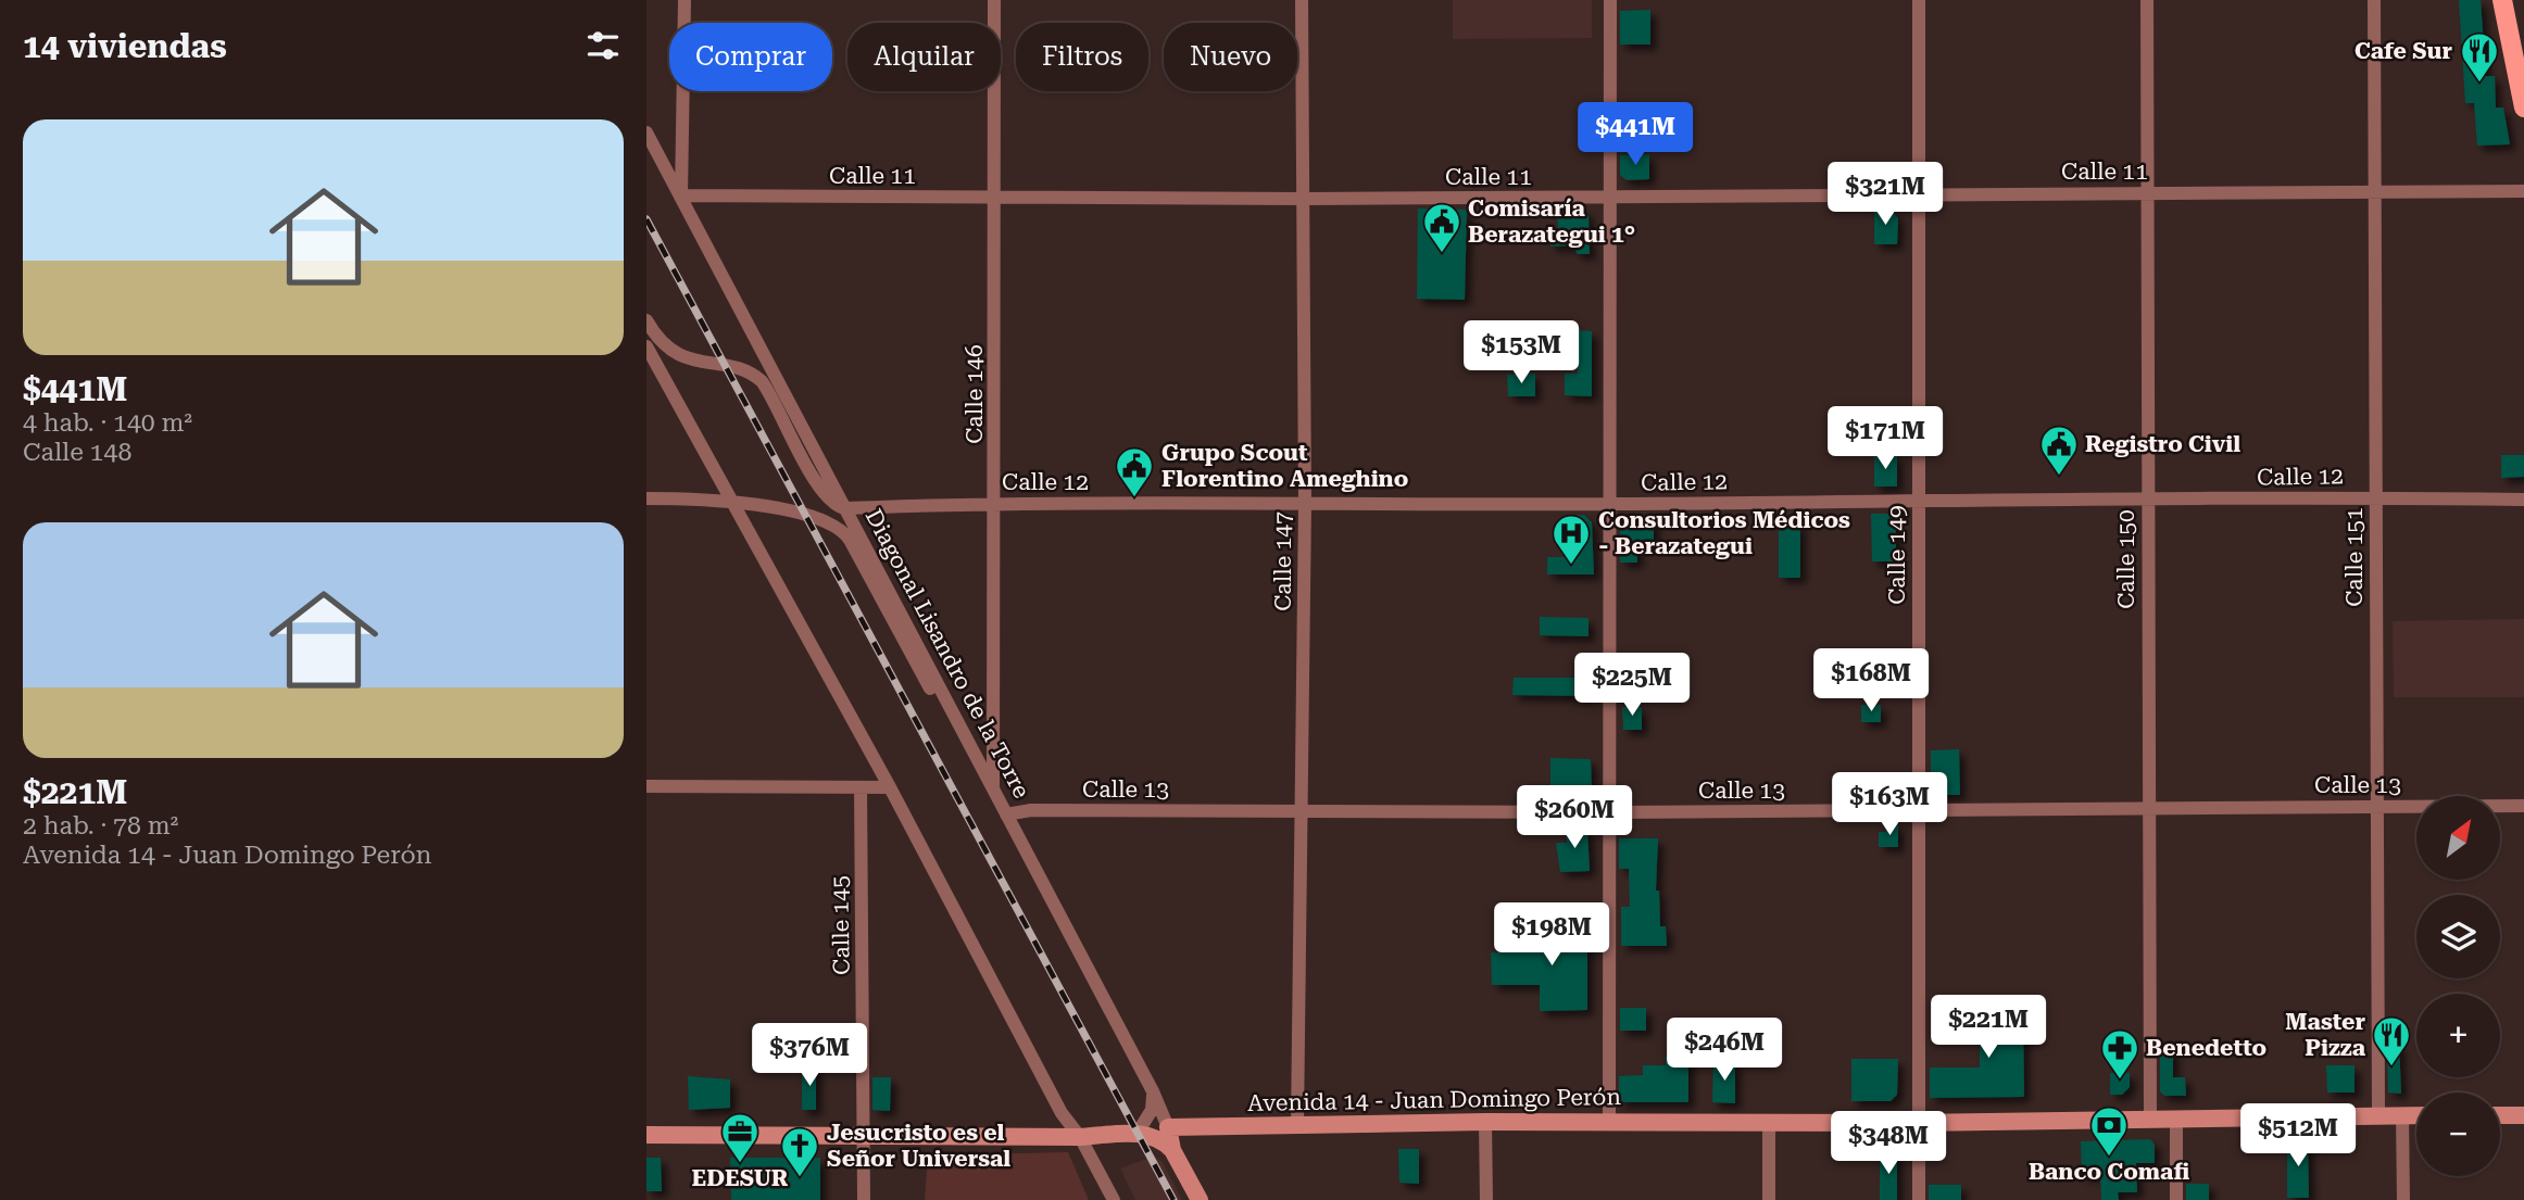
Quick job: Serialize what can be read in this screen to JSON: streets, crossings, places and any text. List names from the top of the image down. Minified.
{"streets":{"main road":["Diagonal Lisandro de la Torre","Avenida 14 - Juan Domingo Perón"],"street":["Calle 11","Calle 146","Calle 12","Calle 149","Calle 151","Calle 150","Calle 147","Calle 13","Calle 145"]},"crossings":[["Calle 11","Calle 146"],["Calle 11","Calle 149"],["Calle 11","Calle 151"],["Calle 11","Calle 150"],["Calle 11","Calle 147"],["Calle 11","Diagonal Lisandro de la Torre"],["Calle 146","Calle 12"],["Calle 146","Diagonal Lisandro de la Torre"],["Calle 12","Calle 149"],["Calle 12","Calle 151"],["Calle 12","Calle 150"],["Calle 12","Calle 147"],["Calle 12","Diagonal Lisandro de la Torre"],["Calle 149","Calle 13"],["Calle 149","Avenida 14 - Juan Domingo Perón"],["Calle 151","Calle 13"],["Calle 151","Avenida 14 - Juan Domingo Perón"],["Calle 150","Calle 13"],["Calle 150","Avenida 14 - Juan Domingo Perón"],["Calle 147","Calle 13"],["Calle 147","Avenida 14 - Juan Domingo Perón"],["Diagonal Lisandro de la Torre","Calle 13"],["Diagonal Lisandro de la Torre","Avenida 14 - Juan Domingo Perón"]],"places":{"restaurant":["Cafe Sur","Master Pizza"],"public building":["Comisaría Berazategui 1°","Registro Civil","Grupo Scout Florentino Ameghino"],"hospital":["Consultorios Médicos - Berazategui"],"pharmacy":["Benedetto"],"bank":["Banco Comafi"],"office":["EDESUR"],"church":["Jesucristo es el Señor Universal"]},"north":"top right","page":{"heading":"14 viviendas","chip":["Comprar","Alquilar","Filtros","Nuevo"],"list":[{"name":"$441M","note":"4 hab. · 140 m² · Calle 148"},{"name":"$221M","note":"2 hab. · 78 m² · Avenida 14 - Juan Domingo Perón"}],"price":["$441M","$321M","$153M","$171M","$168M","$225M","$163M","$260M","$198M","$221M","$246M","$376M","$512M","$348M"],"map_buttons":["+","−"]}}
